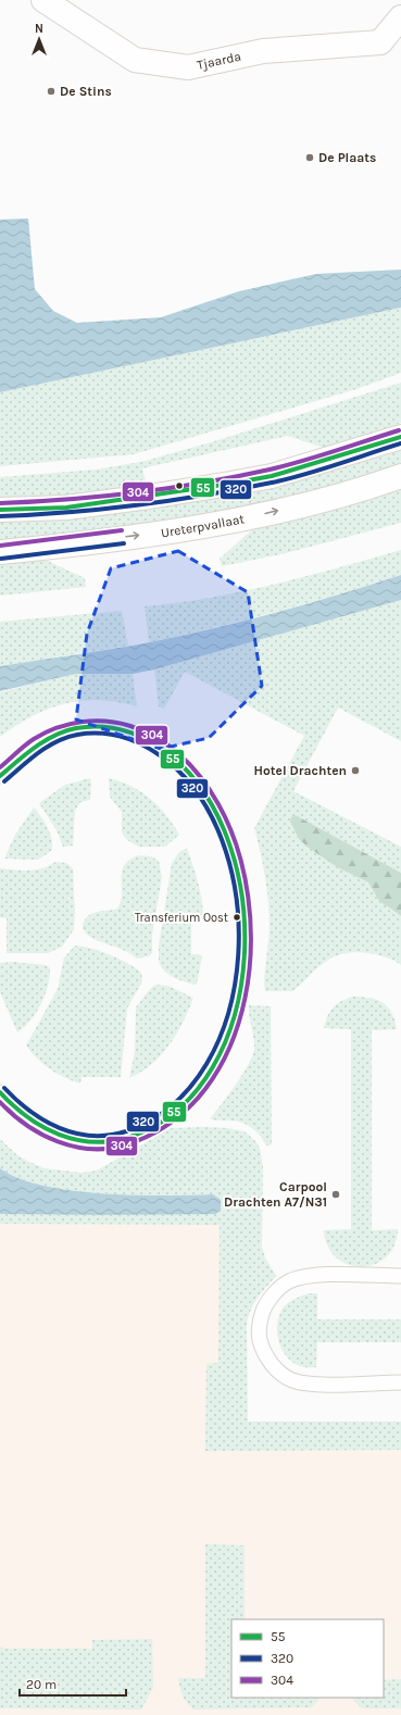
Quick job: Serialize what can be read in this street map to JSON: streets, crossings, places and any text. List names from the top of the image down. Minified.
{"streets":{"main road":["Tjaarda","Ureterpvallaat"]},"places":["De Stins","De Plaats","Hotel Drachten","Transferium Oost","Carpool Drachten A7/N31"],"lines":["transit line 304","transit line 55","transit line 320"],"legend":["55","320","304"],"scale_bar":"20 m","north":"top"}
